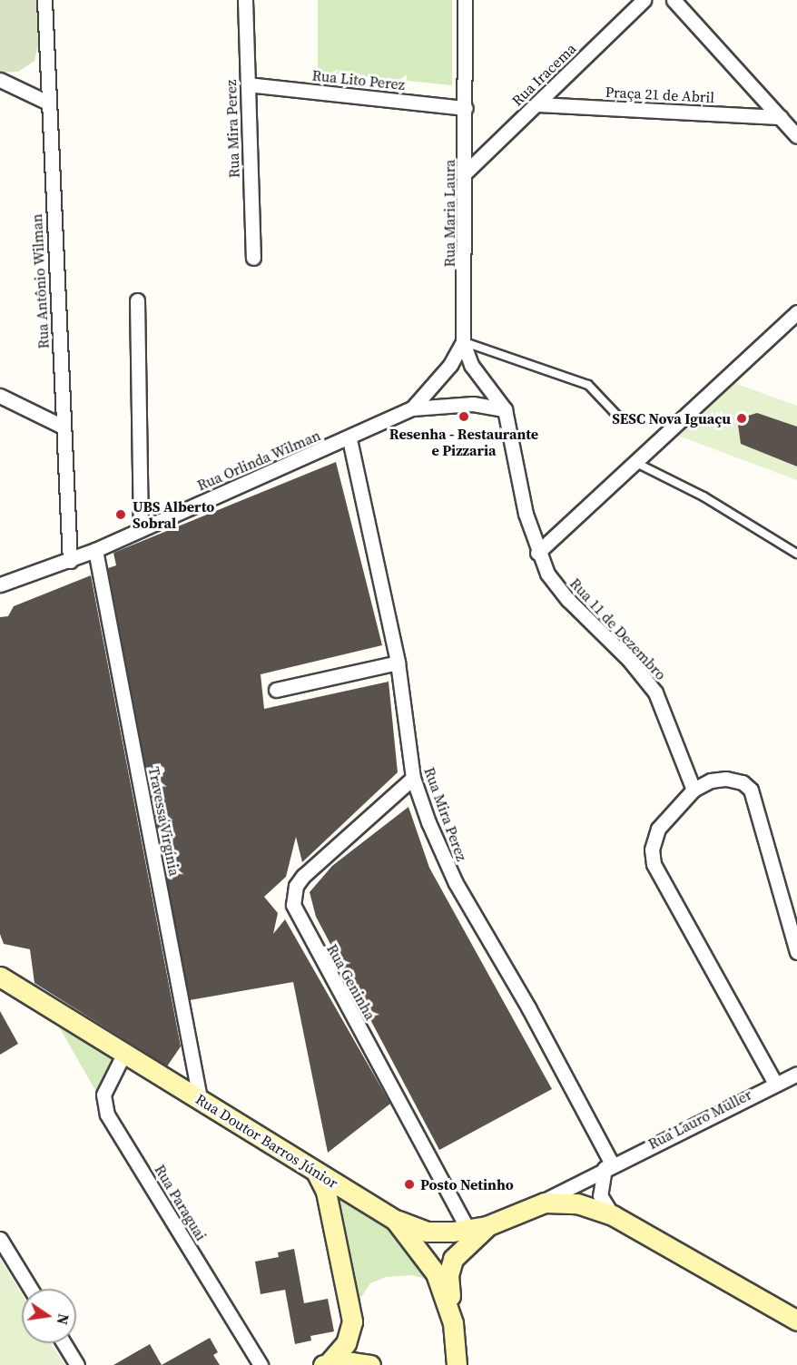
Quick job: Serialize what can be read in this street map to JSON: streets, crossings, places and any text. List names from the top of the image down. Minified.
{"streets":{"main road":["Rua Lauro Müller","Rua Doutor Barros Júnior"],"street":["Rua Iracema","Rua Lito Perez","Praça 21 de Abril","Rua Mira Perez","Rua Maria Laura","Rua Antônio Wilman","Rua Orlinda Wilman","Rua 11 de Dezembro","Travessa Virgínia","Rua Geninha","Rua Paraguai"]},"crossings":[["Rua Iracema","Praça 21 de Abril"],["Rua Iracema","Rua Maria Laura"],["Rua Lito Perez","Rua Mira Perez"],["Rua Lito Perez","Rua Maria Laura"],["Rua Mira Perez","Rua Orlinda Wilman"],["Rua Mira Perez","Rua Geninha"],["Rua Mira Perez","Rua Lauro Müller"],["Rua Maria Laura","Rua Orlinda Wilman"],["Rua Maria Laura","Rua 11 de Dezembro"],["Rua Antônio Wilman","Rua Orlinda Wilman"],["Rua Orlinda Wilman","Rua 11 de Dezembro"],["Rua Orlinda Wilman","Travessa Virgínia"],["Travessa Virgínia","Rua Doutor Barros Júnior"],["Rua Geninha","Rua Lauro Müller"],["Rua Lauro Müller","Rua Doutor Barros Júnior"],["Rua Doutor Barros Júnior","Rua Paraguai"]],"places":["Resenha - Restaurante e Pizzaria","SESC Nova Iguaçu","UBS Alberto Sobral","Posto Netinho"],"north":"right"}
